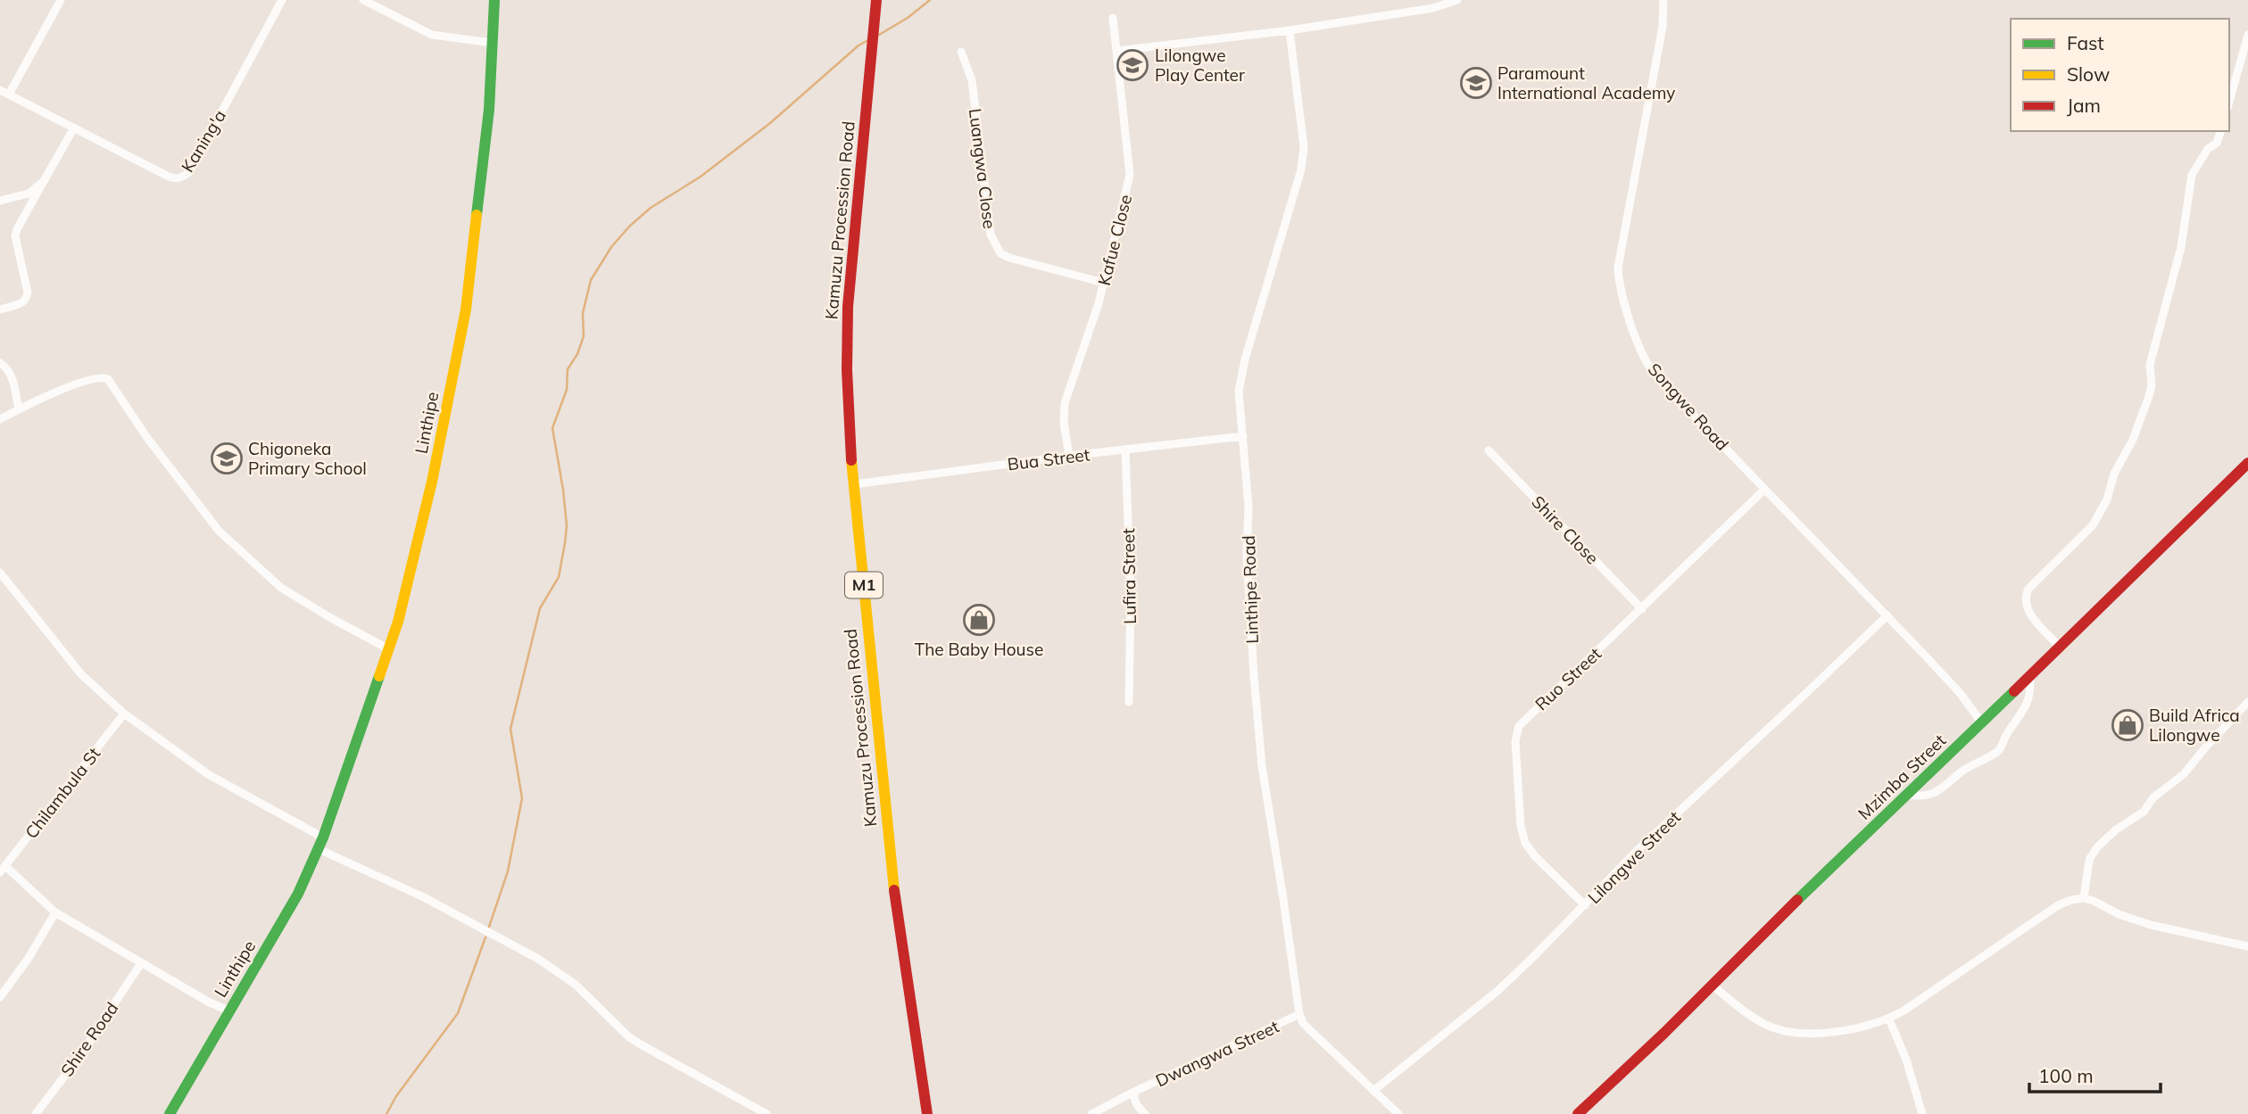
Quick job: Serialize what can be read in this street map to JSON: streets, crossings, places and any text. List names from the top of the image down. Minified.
{"streets":{"main road":["Kamuzu Procession Road","Linthipe","M1","Mzimba Street"],"street":["Kaning'a","Luangwa Close","Kafue Close","Songwe Road","Bua Street","Shire Close","Lufira Street","Linthipe Road","Ruo Street","Chilambula St","Lilongwe Street","Shire Road","Dwangwa Street"]},"crossings":[["Luangwa Close","Kafue Close"],["Kamuzu Procession Road","Bua Street"],["Kafue Close","Bua Street"],["Songwe Road","Ruo Street"],["Songwe Road","Mzimba Street"],["Songwe Road","Lilongwe Street"],["Bua Street","Lufira Street"],["Bua Street","Linthipe Road"],["Shire Close","Ruo Street"],["Linthipe Road","Dwangwa Street"],["Ruo Street","Lilongwe Street"]],"places":{"school or university":["Lilongwe Play Center","Paramount International Academy","Chigoneka Primary School"],"shop":["The Baby House","Build Africa Lilongwe"]},"legend":["Fast","Slow","Jam"],"scale_bar":"100 m"}
